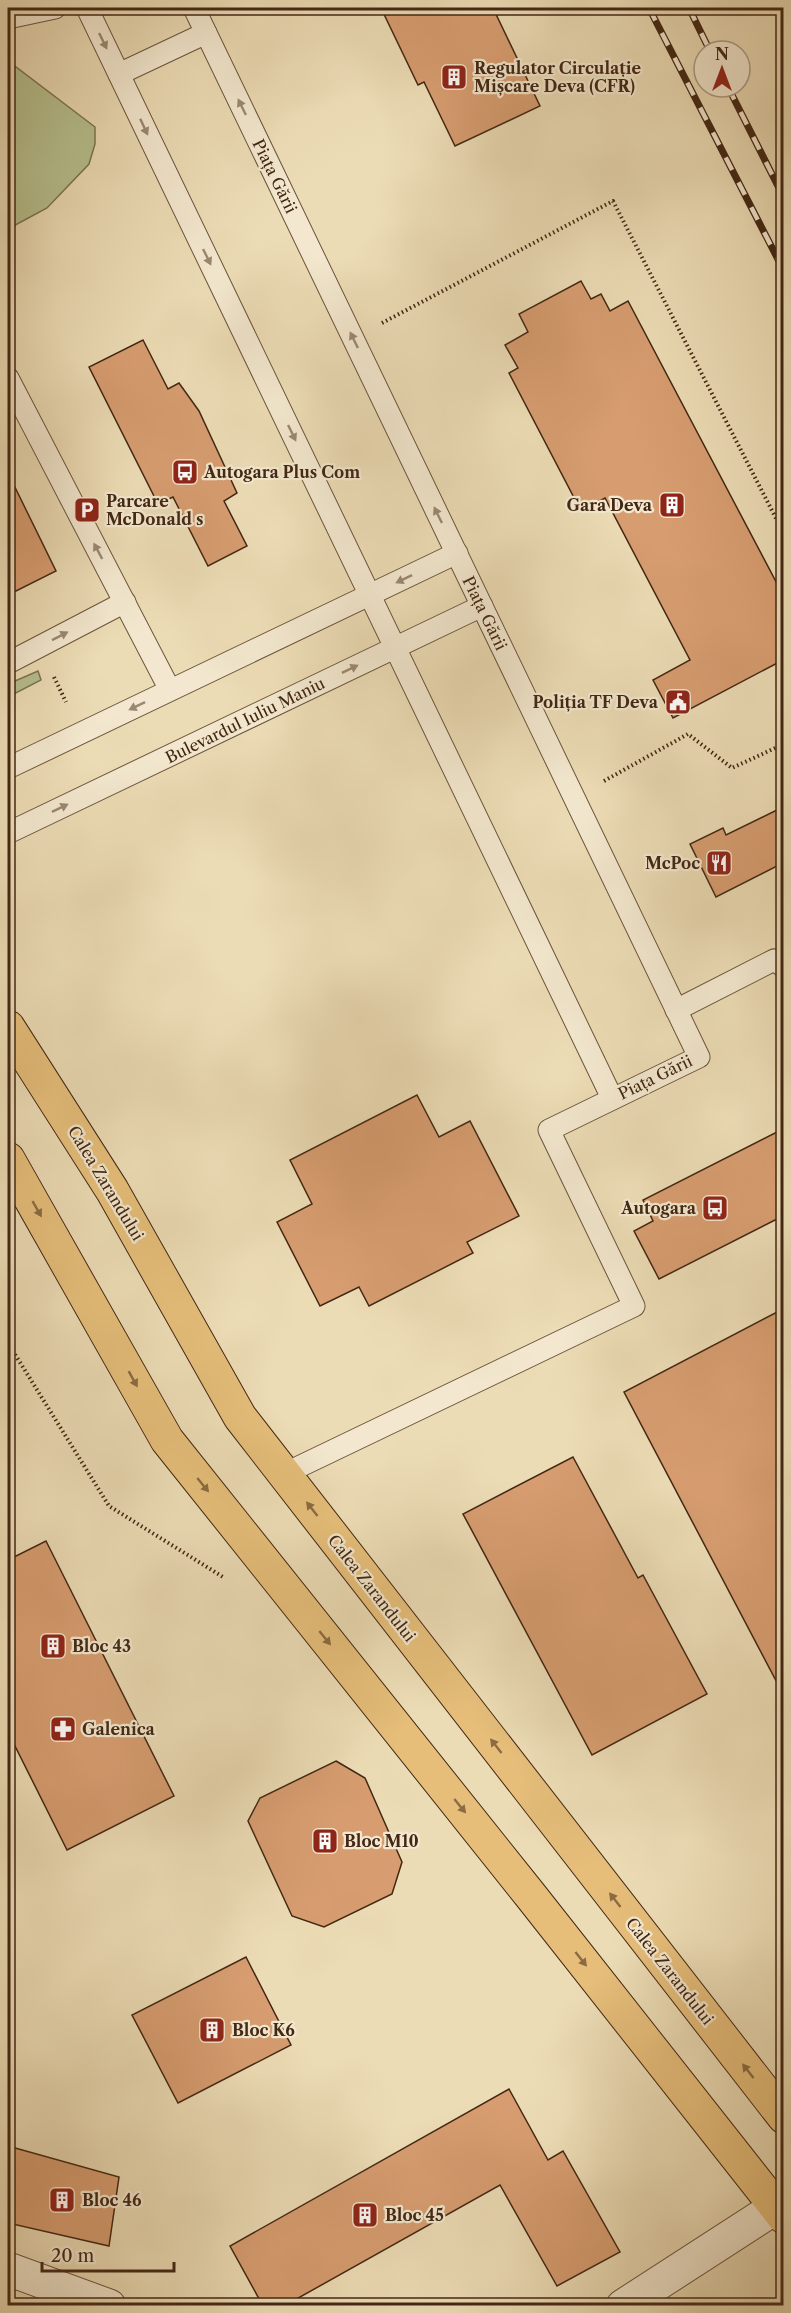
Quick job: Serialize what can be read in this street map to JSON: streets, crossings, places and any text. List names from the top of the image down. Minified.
{"streets":{"main road":["Calea Zarandului"],"lane":["Piața Gării","Bulevardul Iuliu Maniu"]},"crossings":[["Piața Gării","Bulevardul Iuliu Maniu"]],"places":{"building":["Regulator Circulație Mișcare Deva (CFR)","Gara Deva","Bloc 43","Bloc M10","Bloc K6","Bloc 46","Bloc 45"],"bus stop":["Autogara Plus Com","Autogara"],"parking":["Parcare McDonald s"],"public building":["Poliția TF Deva"],"restaurant":["McPoc"],"pharmacy":["Galenica"]},"scale_bar":"20 m","north":"top"}
